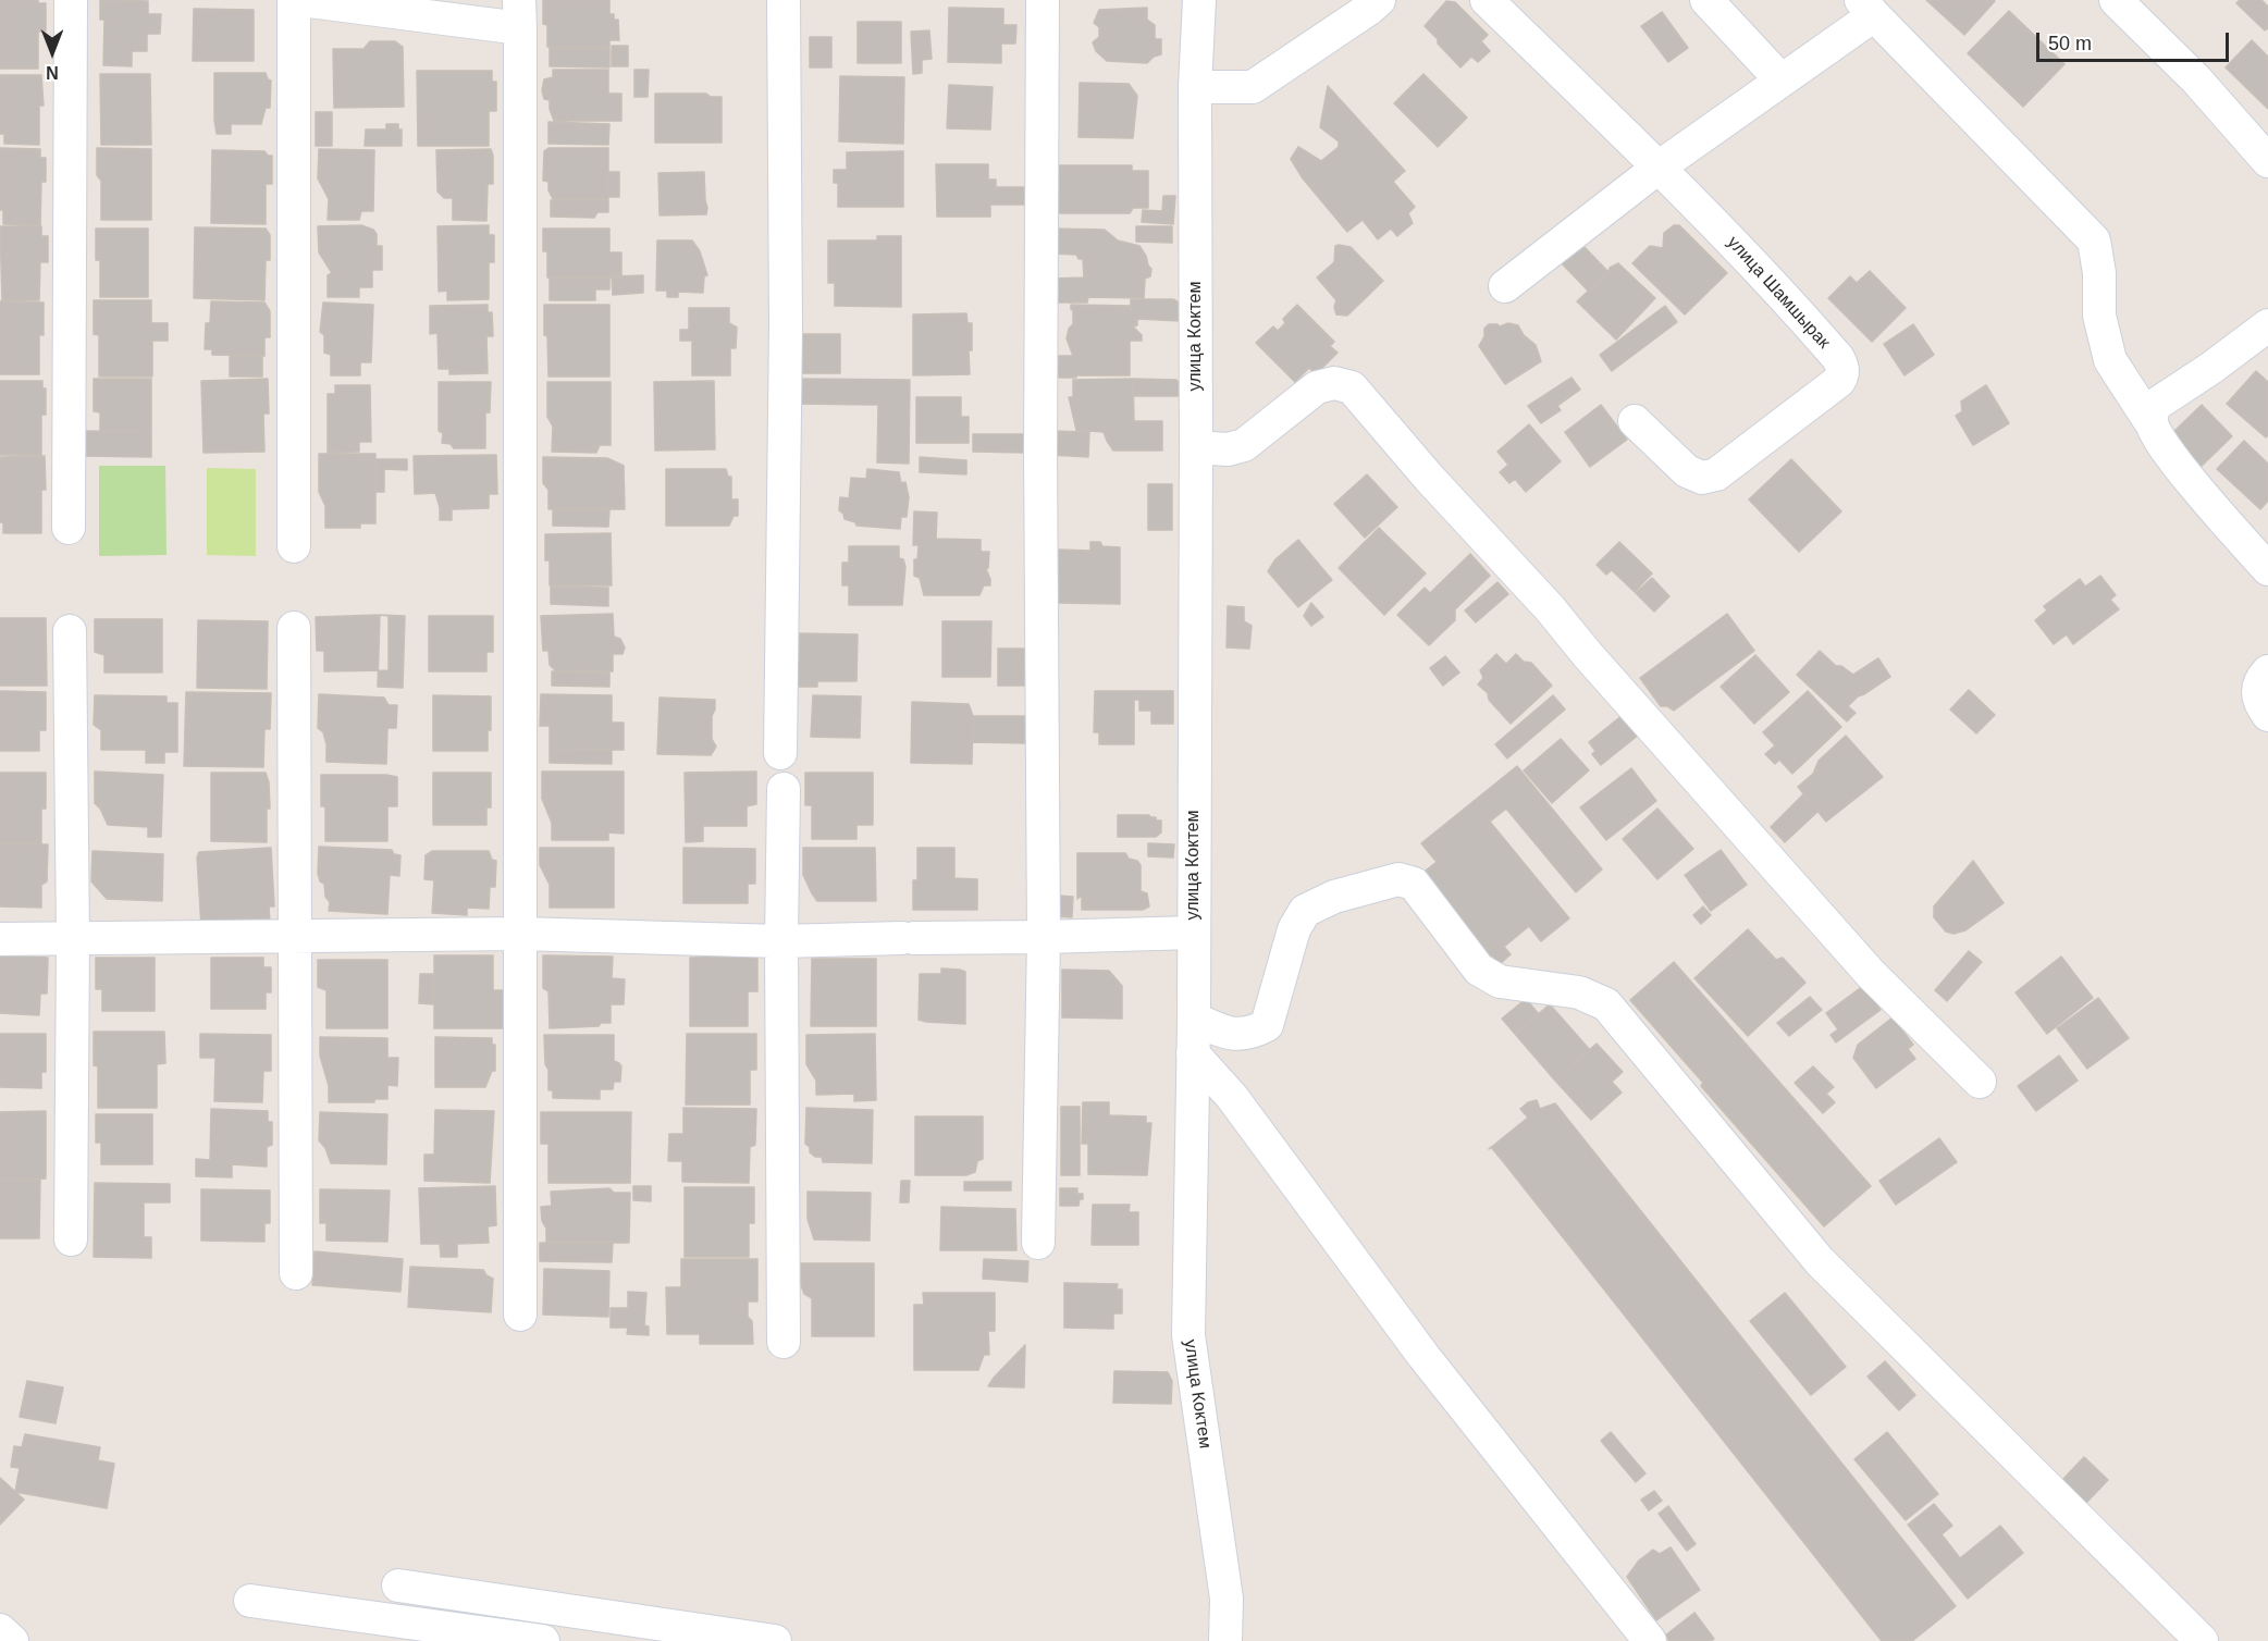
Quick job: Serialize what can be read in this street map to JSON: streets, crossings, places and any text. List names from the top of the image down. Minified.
{"streets":{"street":["улица Шамшырак","улица Коктем"]},"scale_bar":"50 m","north":"bottom"}
